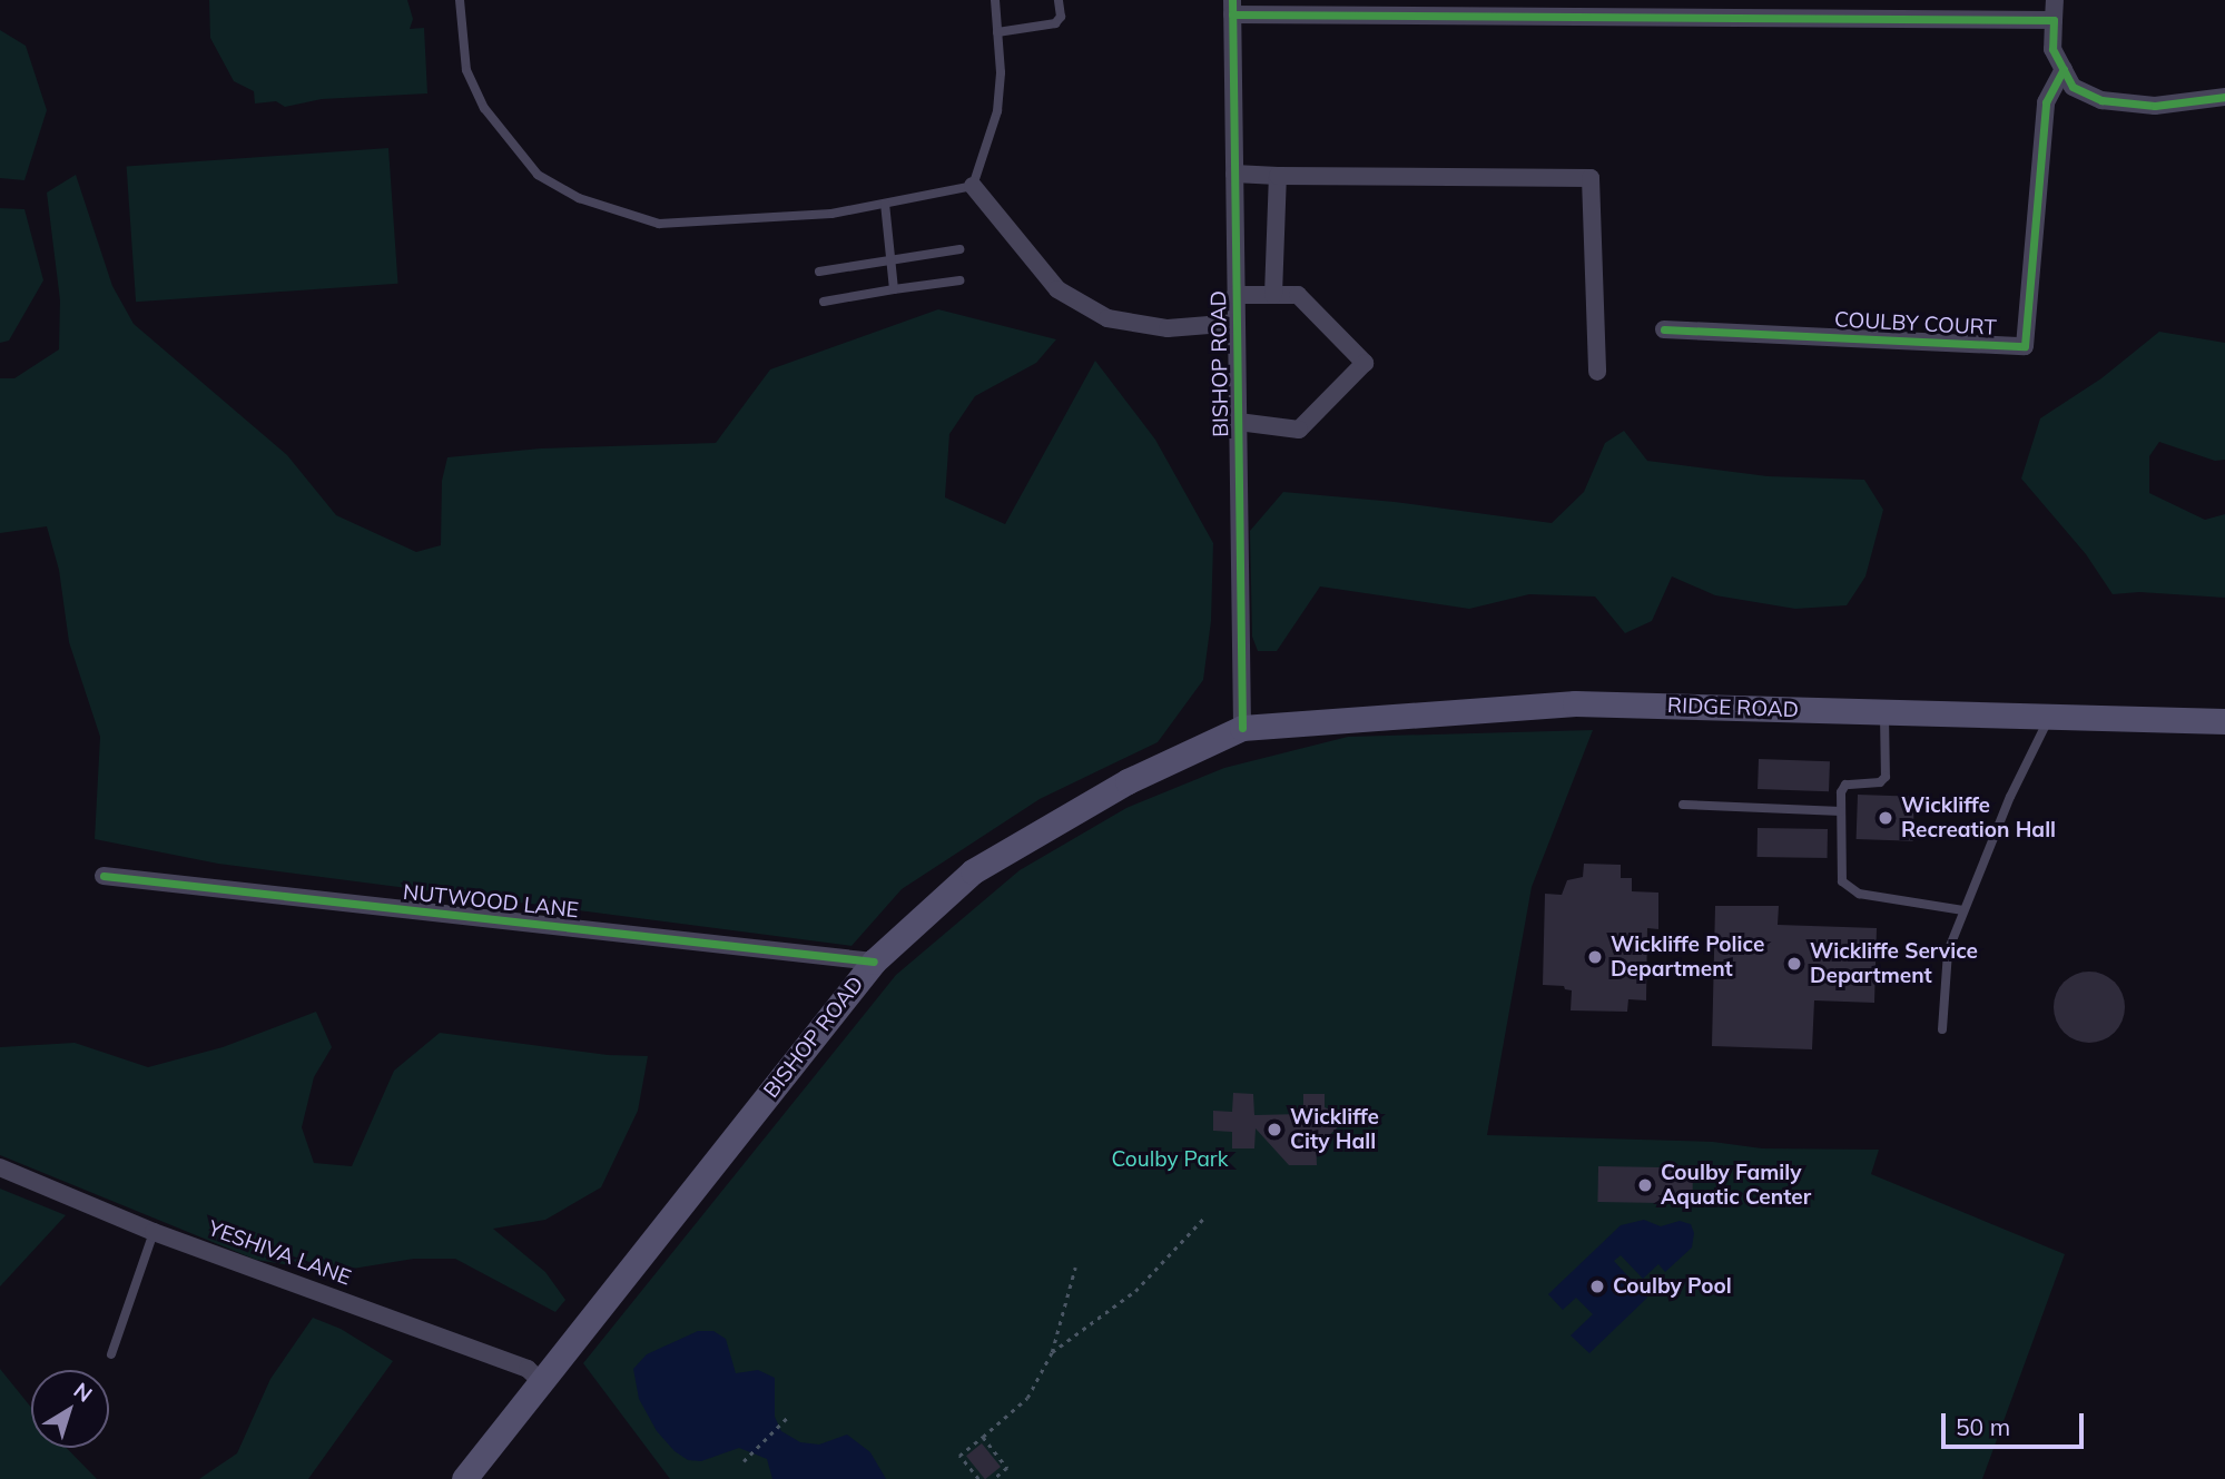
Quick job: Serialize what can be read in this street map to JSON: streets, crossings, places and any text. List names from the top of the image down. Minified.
{"streets":{"main road":["BISHOP ROAD","RIDGE ROAD"],"street":["COULBY COURT","NUTWOOD LANE","YESHIVA LANE"]},"crossings":[["BISHOP ROAD","RIDGE ROAD"],["BISHOP ROAD","NUTWOOD LANE"],["BISHOP ROAD","YESHIVA LANE"]],"parks":["Coulby Park"],"places":["Wickliffe Recreation Hall","Wickliffe Police Department","Wickliffe Service Department","Wickliffe City Hall","Coulby Family Aquatic Center","Coulby Pool"],"scale_bar":"50 m","north":"top right"}
